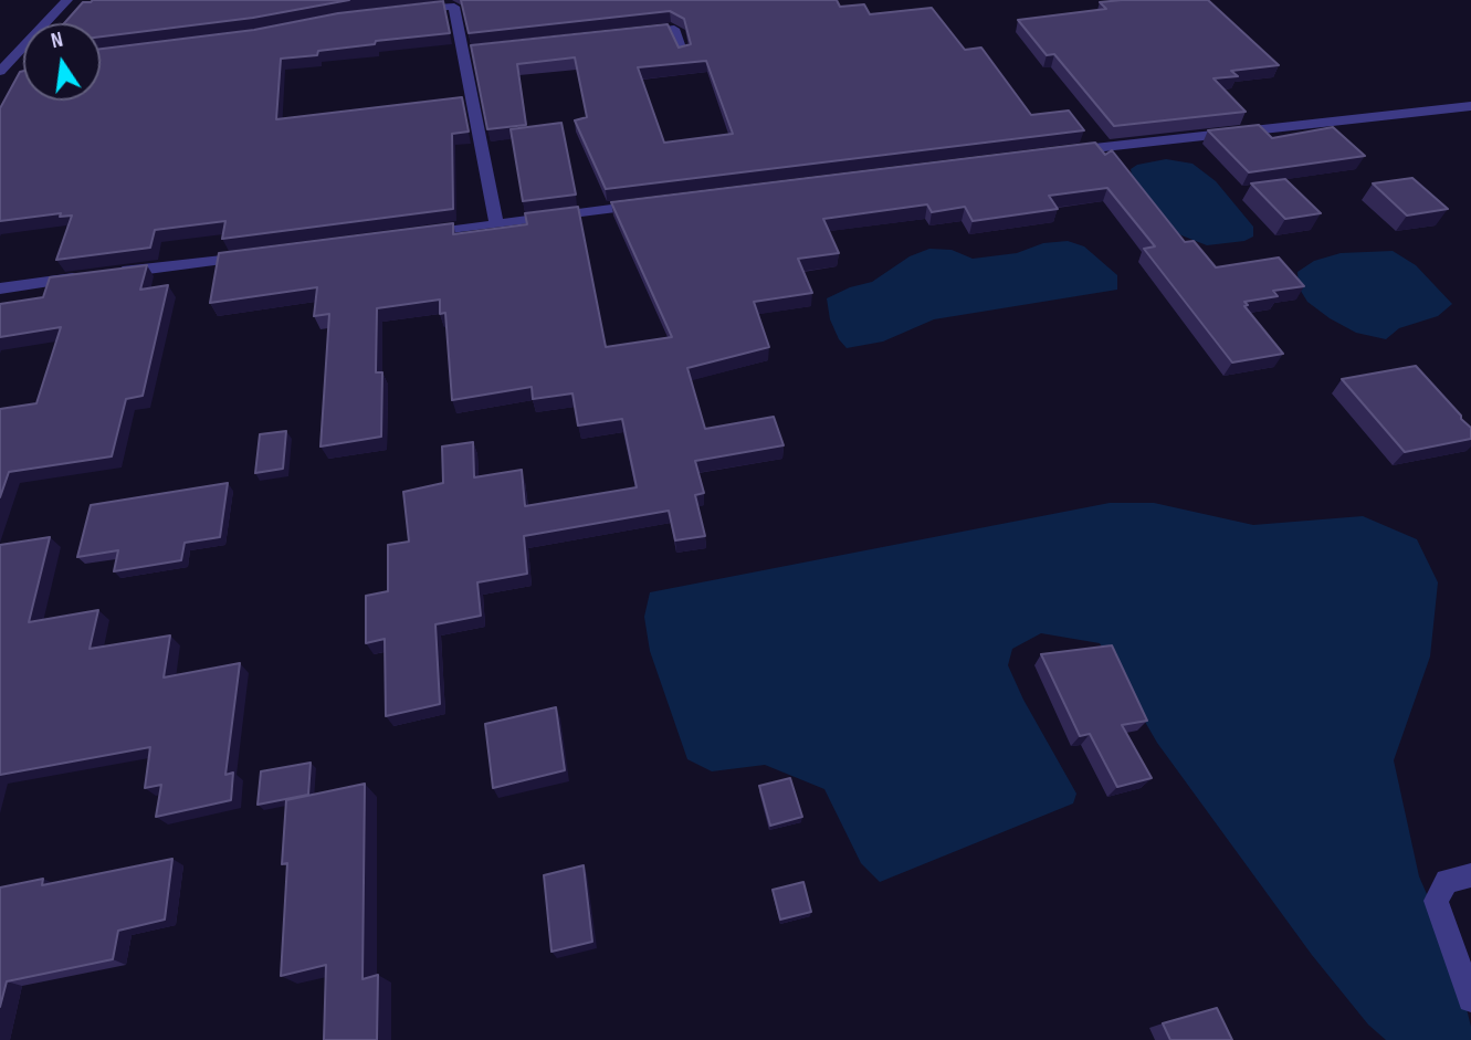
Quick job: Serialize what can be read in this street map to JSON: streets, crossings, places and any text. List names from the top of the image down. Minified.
{"north":"top"}
